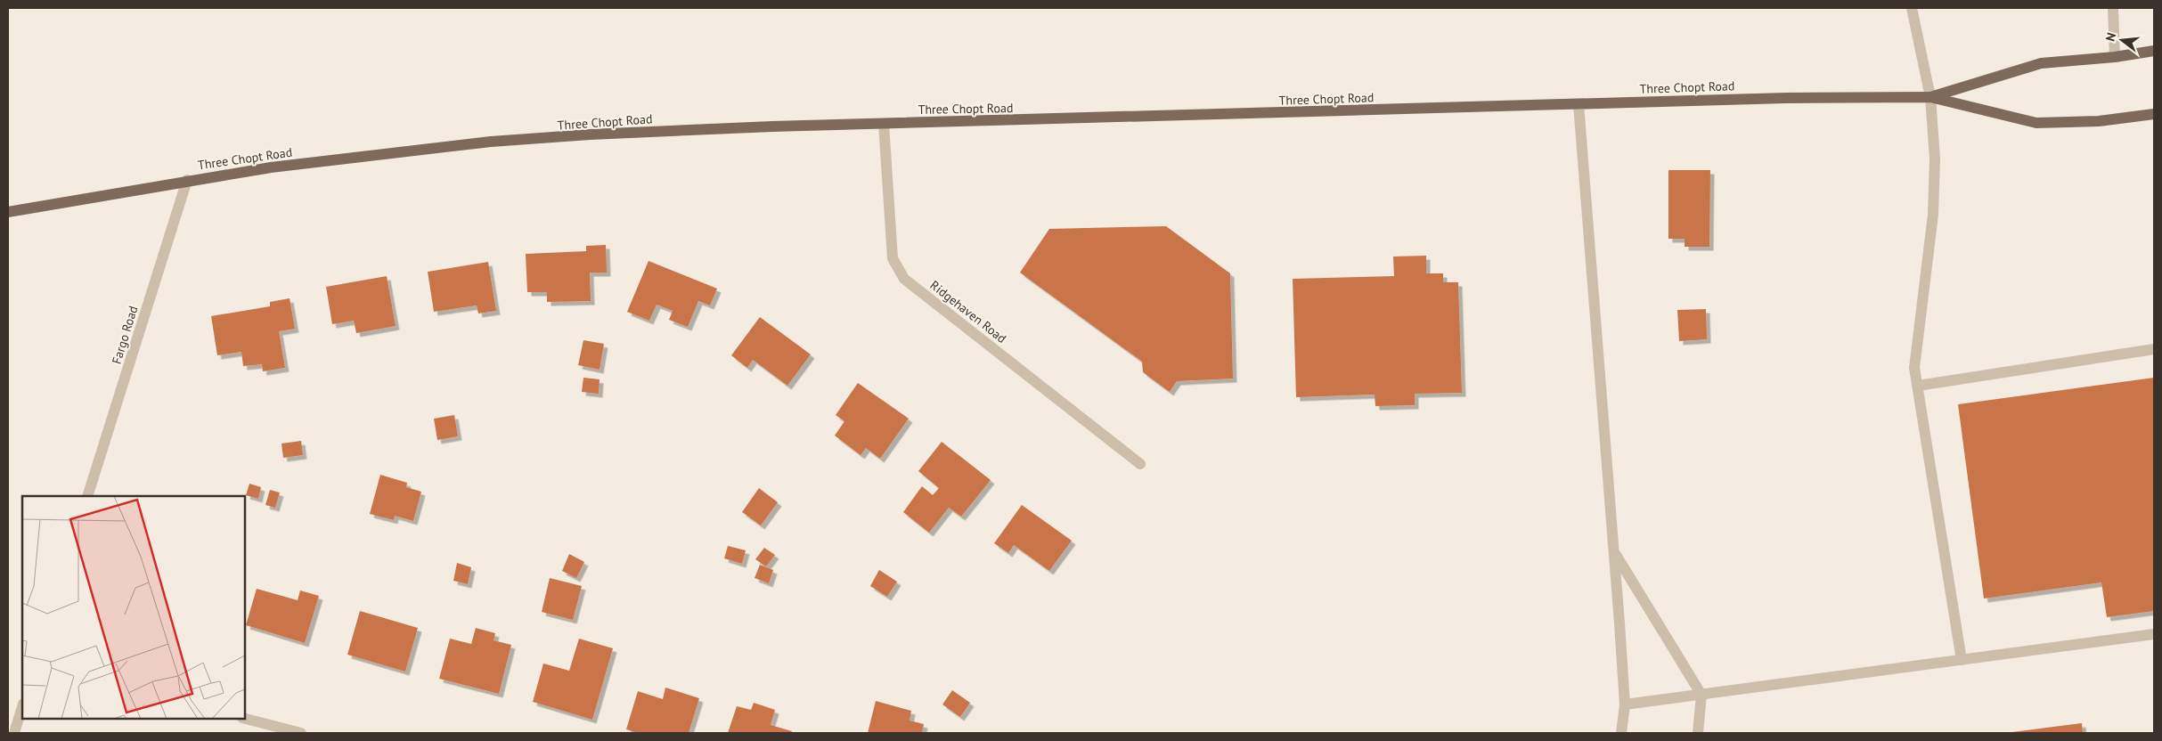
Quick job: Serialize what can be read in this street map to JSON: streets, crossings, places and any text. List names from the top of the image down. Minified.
{"streets":{"main road":["Three Chopt Road"],"street":["Ridgehaven Road","Fargo Road"]},"crossings":[["Three Chopt Road","Ridgehaven Road"],["Three Chopt Road","Fargo Road"]],"north":"left"}
